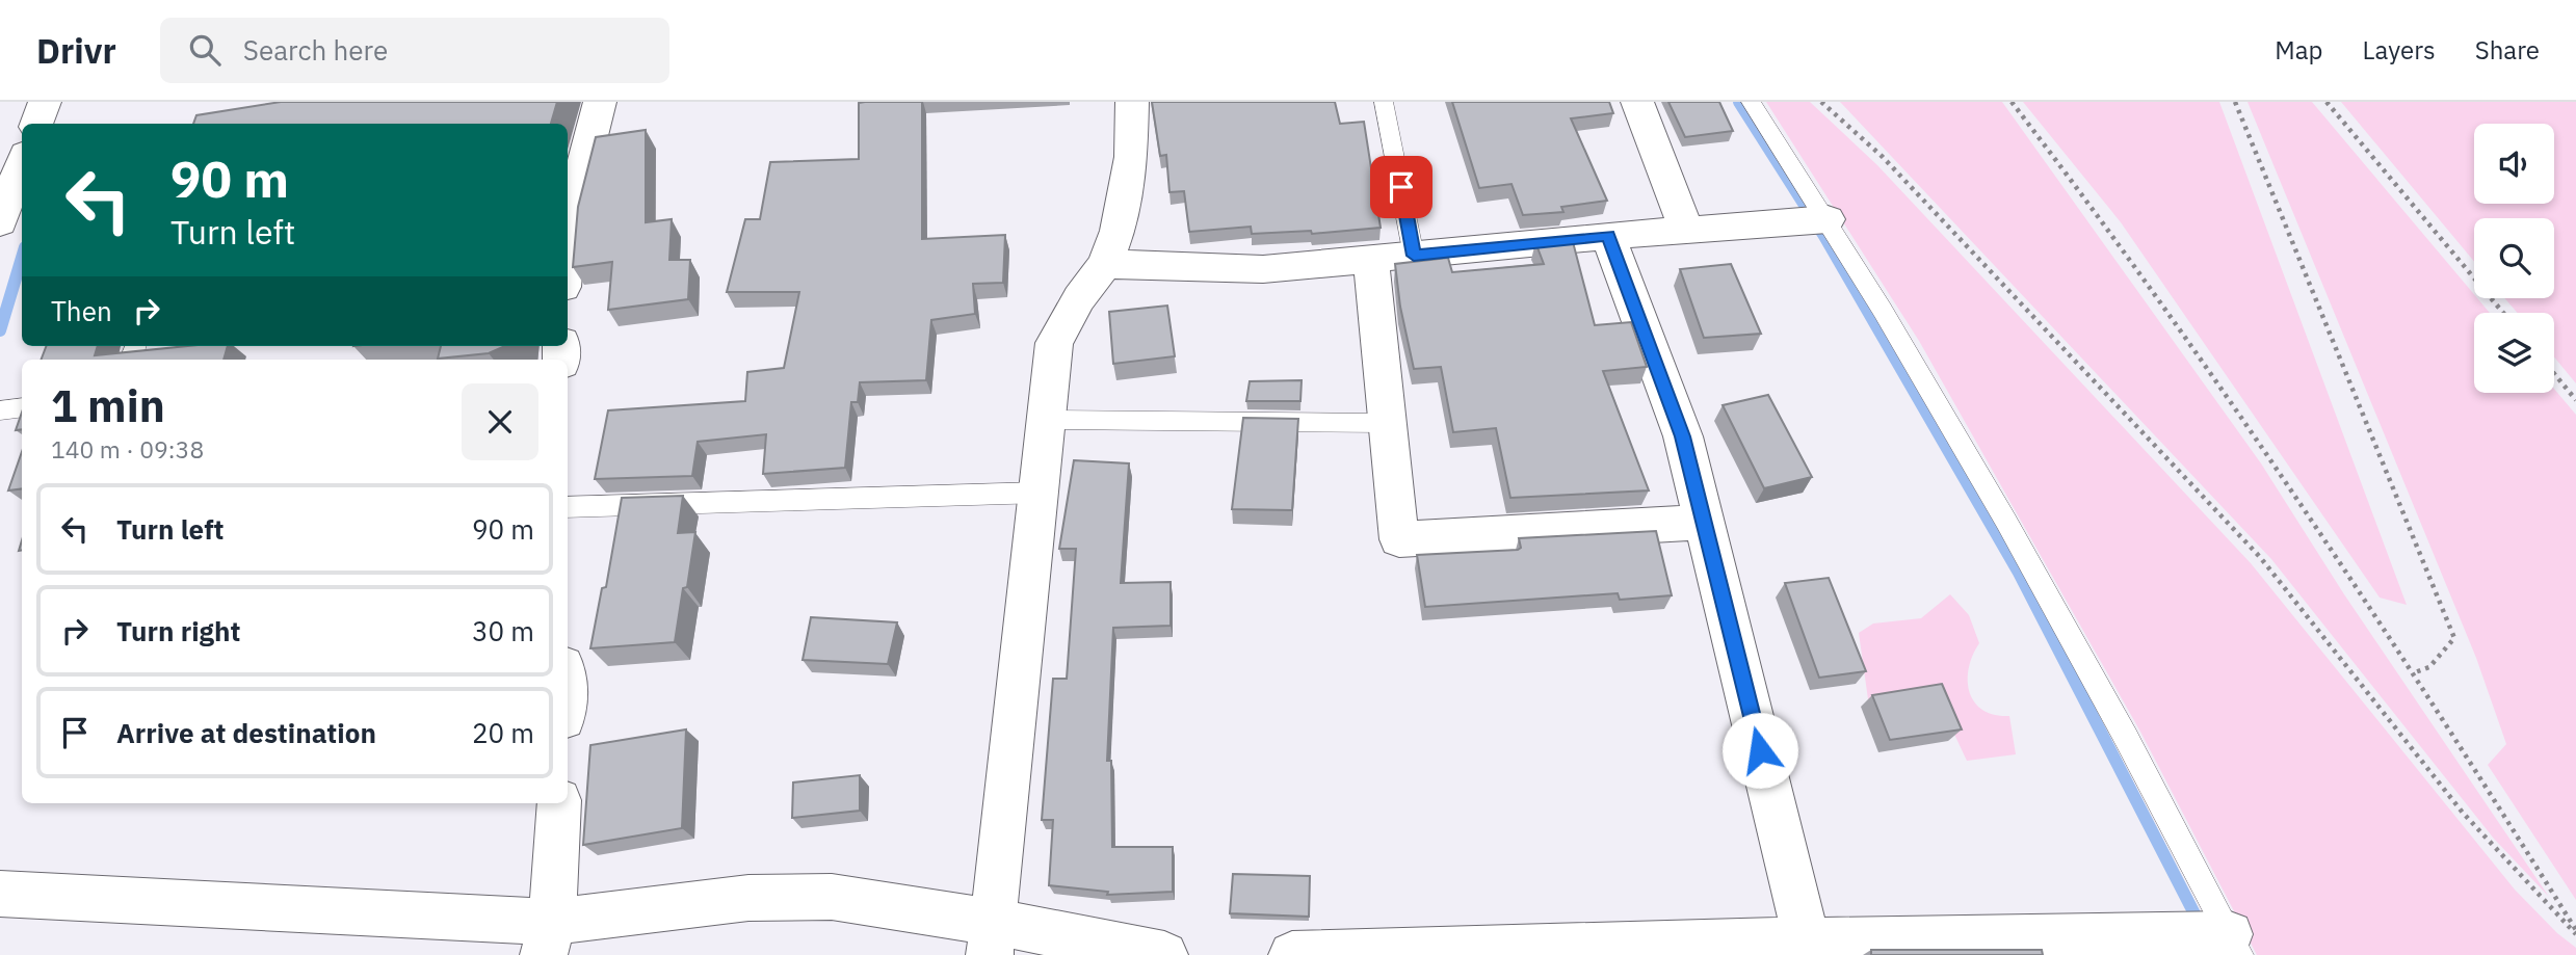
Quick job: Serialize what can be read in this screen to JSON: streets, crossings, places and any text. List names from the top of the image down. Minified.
{"page":{"header":"Drivr","search":"Search here","nav":["Map","Layers","Share"],"turn":["90 m","Turn left"],"then":"Then","heading":["1 min","140 m · 09:38"],"list":[{"name":"Turn left","value":"90 m"},{"name":"Turn right","value":"30 m"},{"name":"Arrive at destination","value":"20 m"}]}}
